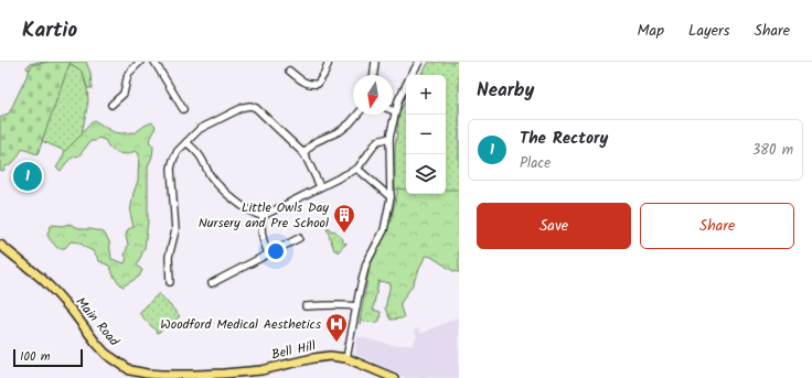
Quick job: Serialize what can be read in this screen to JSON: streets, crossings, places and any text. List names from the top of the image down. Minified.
{"streets":{"main road":["Main Road","Bell Hill"]},"crossings":[["Main Road","Bell Hill"]],"places":{"building":["Little Owls Day Nursery and Pre School"],"hospital":["Woodford Medical Aesthetics"]},"scale_bar":"100 m","north":"bottom","page":{"header":"Kartio","nav":["Map","Layers","Share"],"heading":"Nearby","map_buttons":["+","−"],"list":[{"mark":"1","name":"The Rectory","note":"Place","value":"380 m"}],"pins":"1","buttons":["Save","Share"],"scale":"100 m"}}
